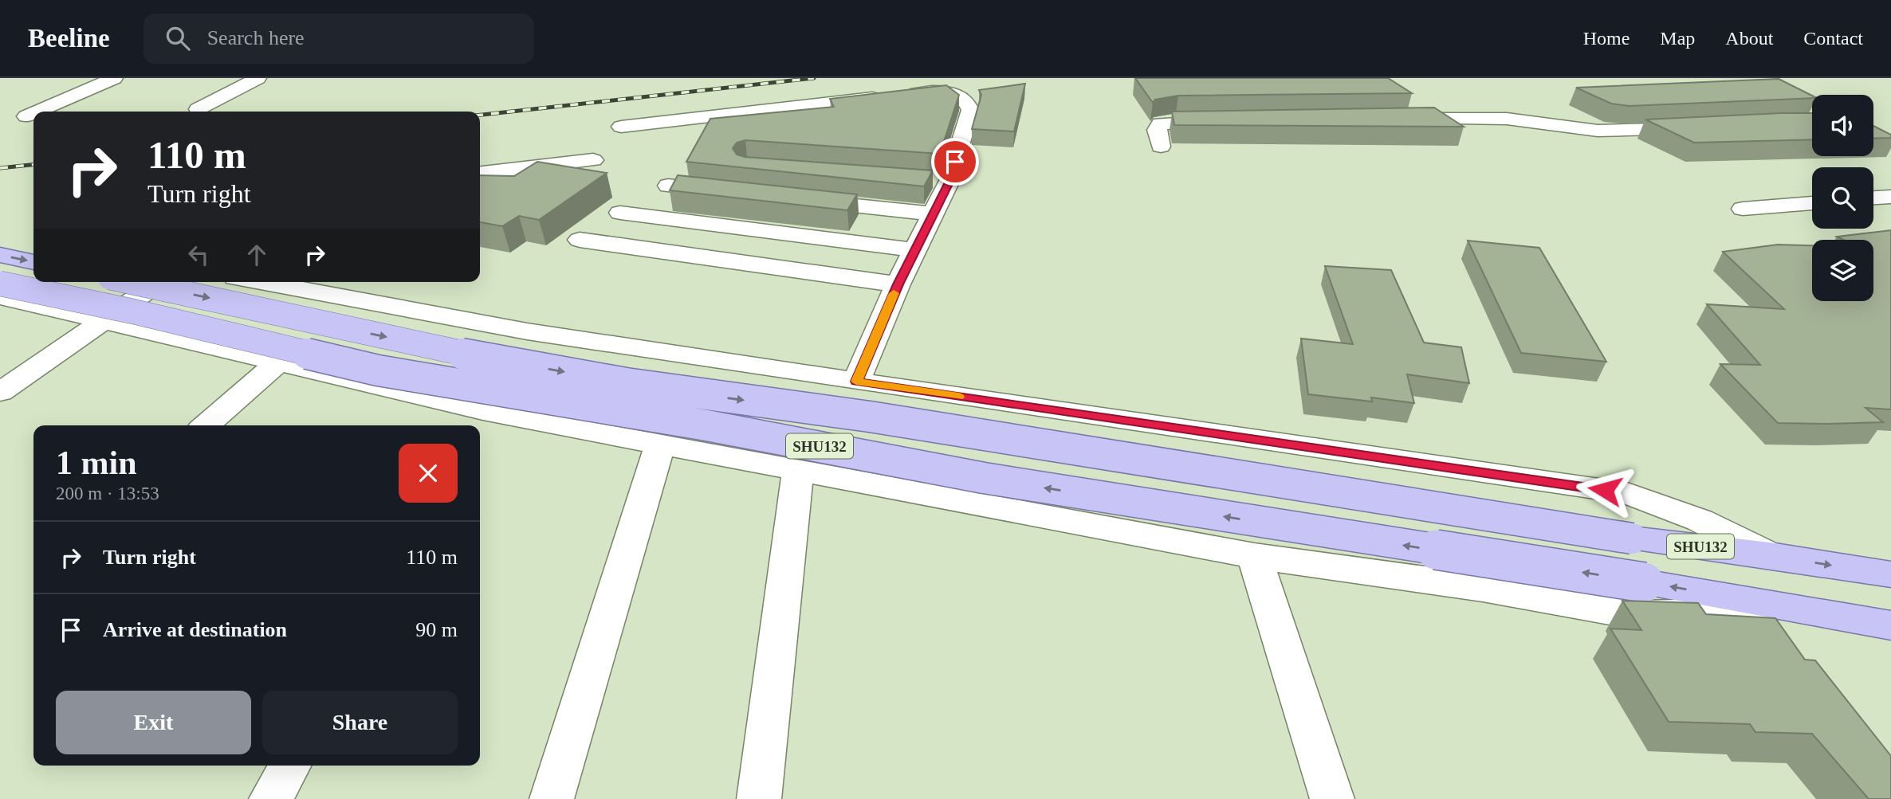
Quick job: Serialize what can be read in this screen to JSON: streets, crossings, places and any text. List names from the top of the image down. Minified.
{"streets":{"main road":["SHU132"]},"page":{"header":"Beeline","search":"Search here","nav":["Home","Map","About","Contact"],"turn":["110 m","Turn right"],"heading":["1 min","200 m · 13:53"],"list":[{"name":"Turn right","value":"110 m"},{"name":"Arrive at destination","value":"90 m"}],"buttons":["Exit","Share"]}}
